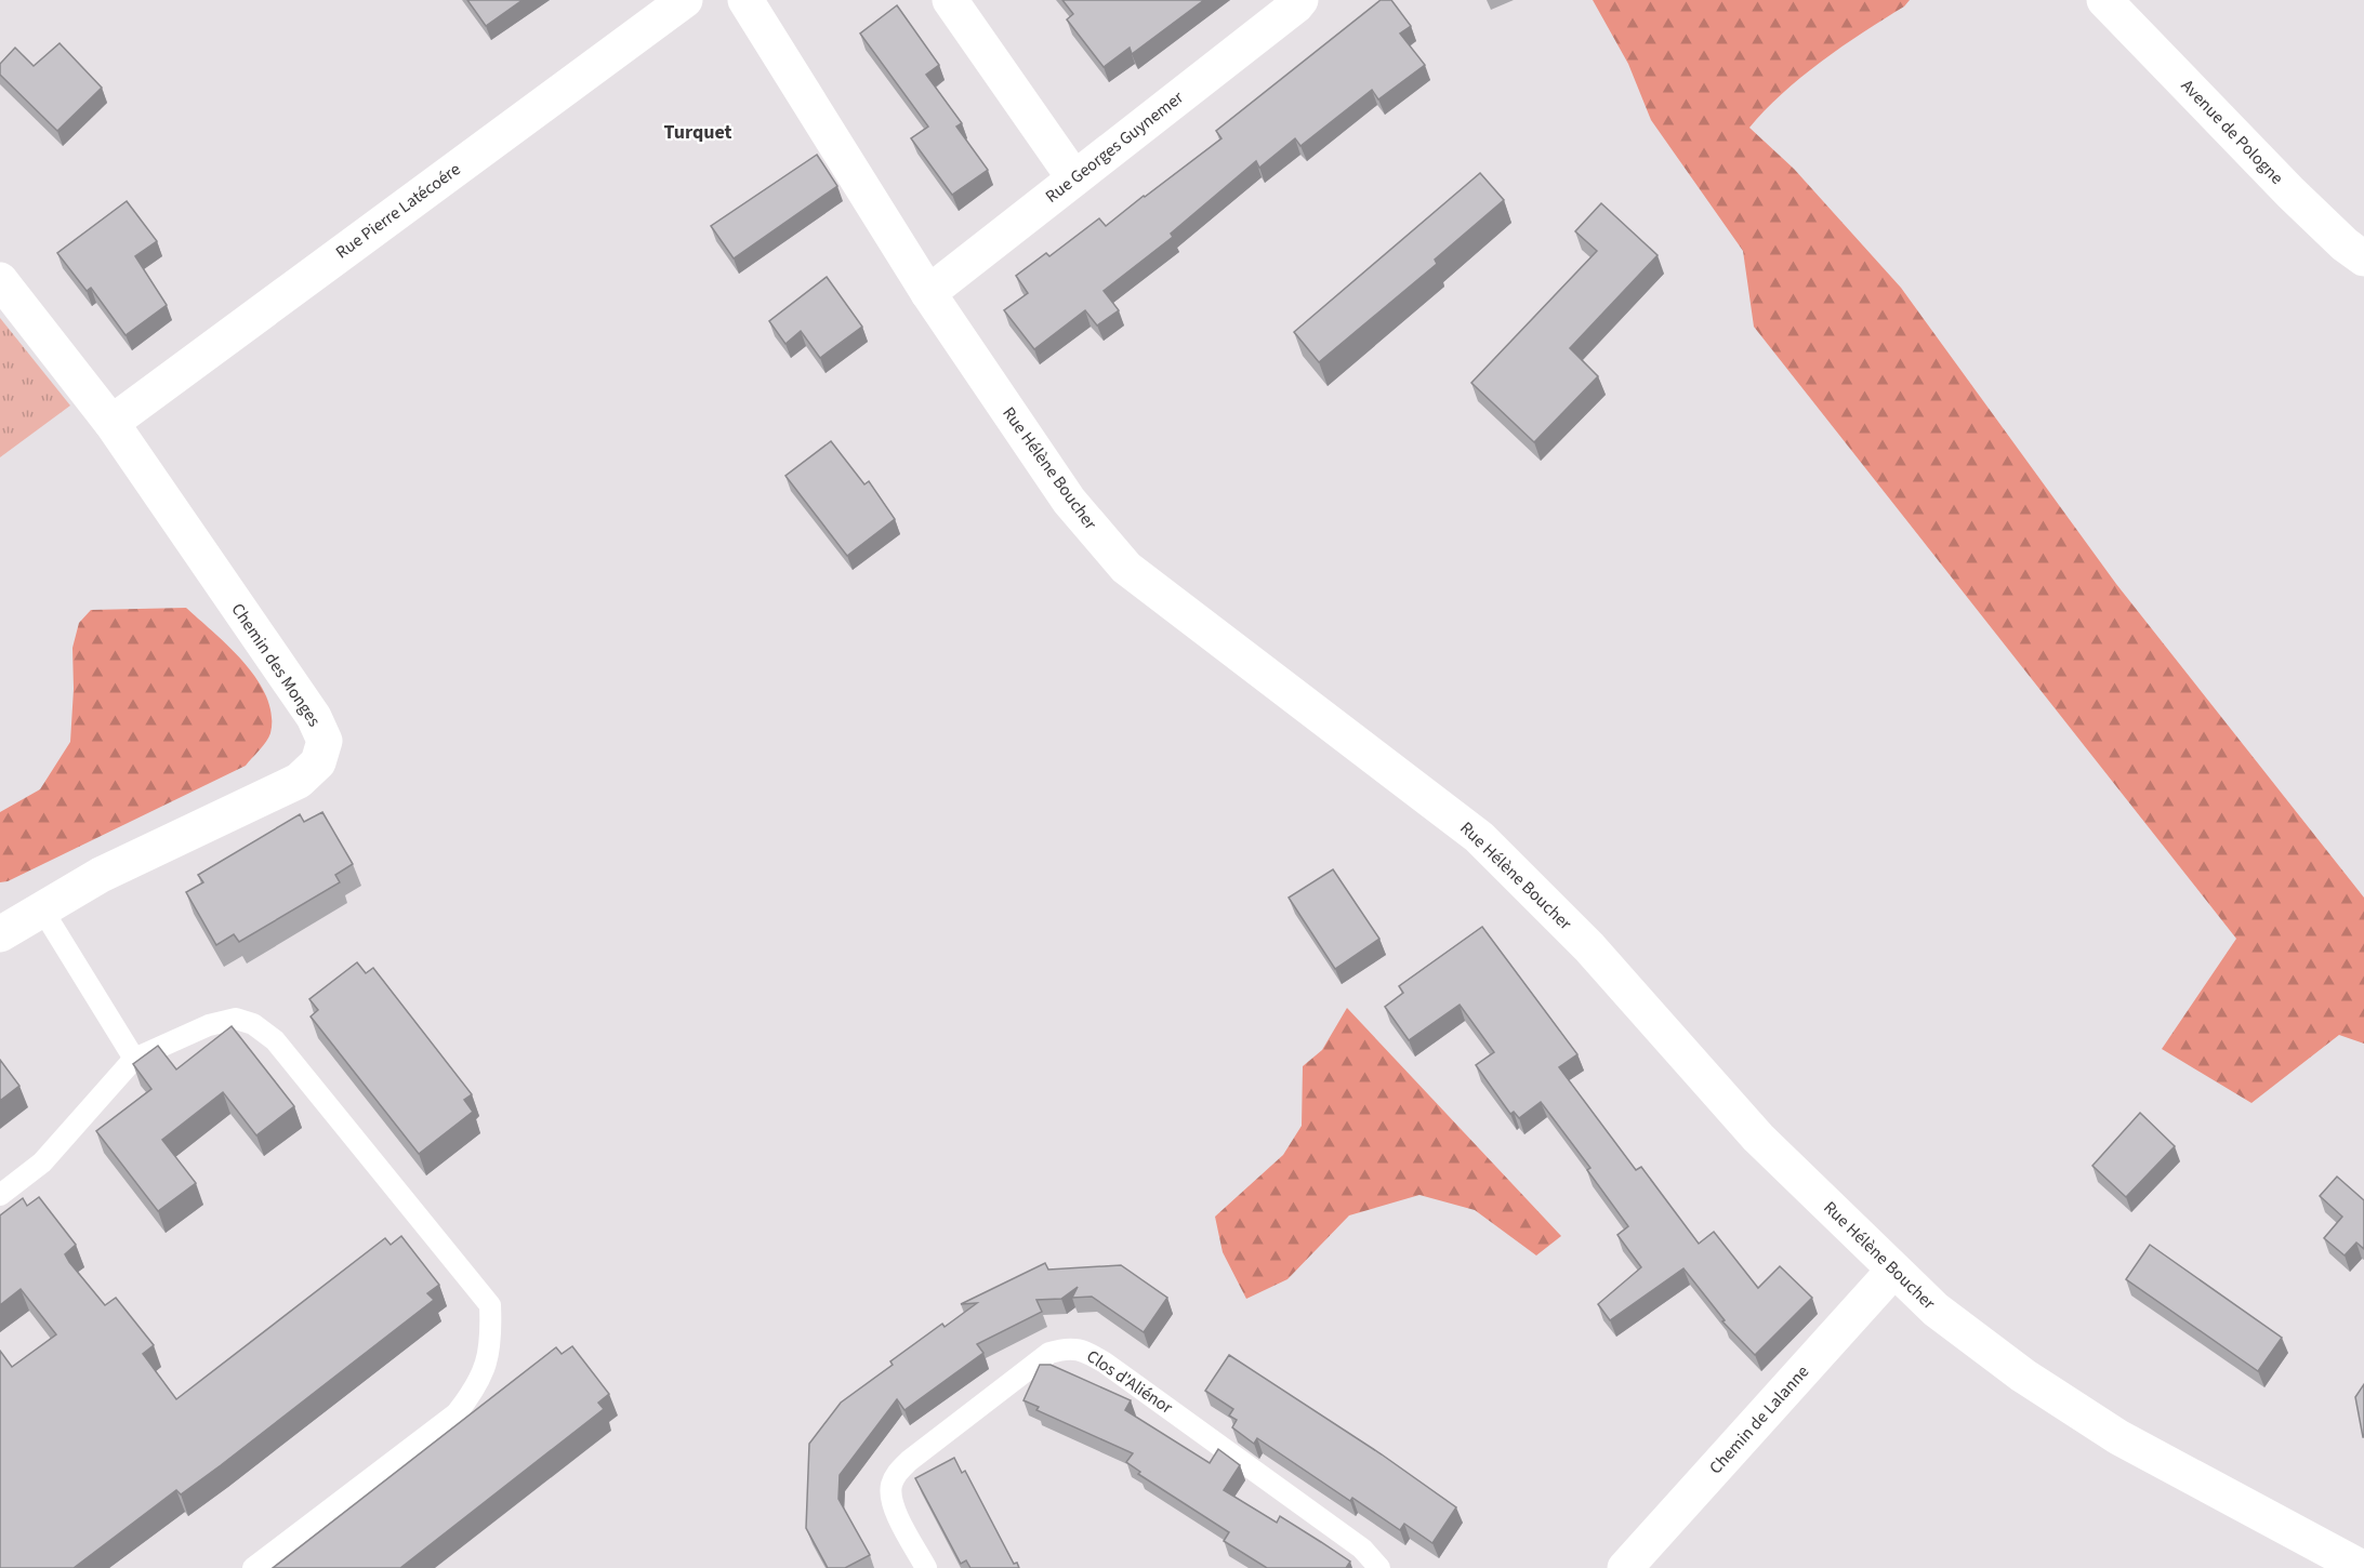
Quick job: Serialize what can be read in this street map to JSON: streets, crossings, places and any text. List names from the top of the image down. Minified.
{"streets":{"street":["Avenue de Pologne","Rue Georges Guynemer","Rue Pierre Latécoére","Rue Hélène Boucher","Chemin des Monges","Chemin de Lalanne"],"lane":["Clos d'Aliénor"]},"crossings":[["Rue Georges Guynemer","Rue Hélène Boucher"],["Rue Pierre Latécoére","Chemin des Monges"],["Rue Hélène Boucher","Chemin de Lalanne"]],"districts":["Turquet"]}
